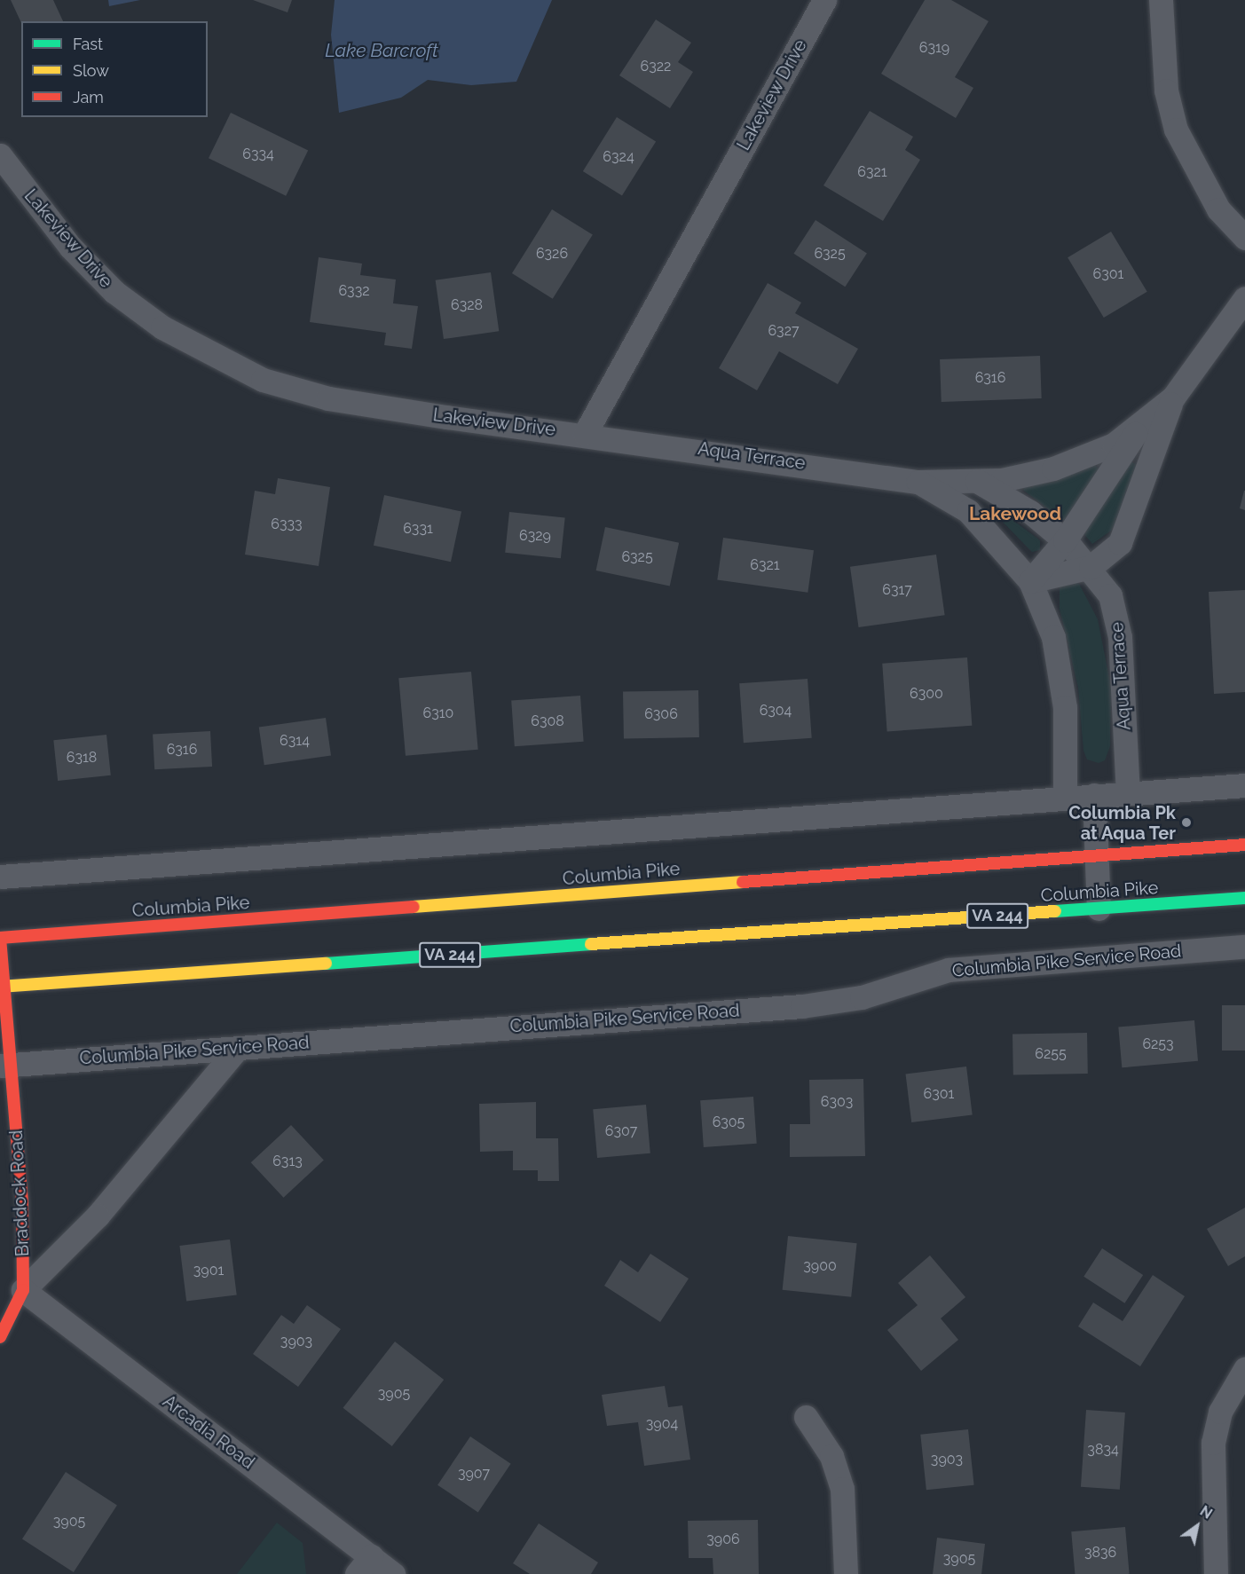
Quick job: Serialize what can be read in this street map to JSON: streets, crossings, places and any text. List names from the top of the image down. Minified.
{"streets":{"main road":["Columbia Pike","VA 244","Braddock Road"],"street":["Lakeview Drive","Aqua Terrace","Columbia Pike Service Road","Arcadia Road"]},"crossings":[["Lakeview Drive","Aqua Terrace"],["Columbia Pike","Braddock Road"],["Columbia Pike Service Road","Braddock Road"],["Braddock Road","Arcadia Road"]],"districts":["Lakewood"],"water":["Lake Barcroft"],"places":["Columbia Pk at Aqua Ter"],"house_numbers":["6319","6322","6334","6324","6321","6326","6325","6301","6332","6328","6327","6316","6333","6331","6329","6325","6321","6317","6300","6304","6310","6306","6308","6314","6316","6318","6253","6255","6301","6303","6305","6307","6313","3900","3901","3903","3905","3904","3834","3903","3907","3905","3906","3836","3905"],"legend":["Fast","Slow","Jam"],"north":"top right"}
